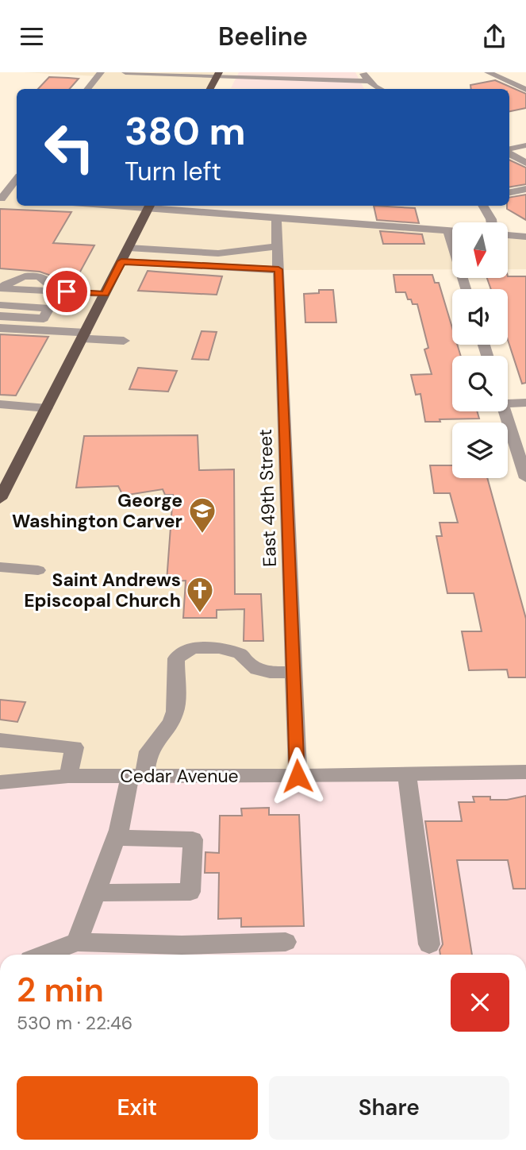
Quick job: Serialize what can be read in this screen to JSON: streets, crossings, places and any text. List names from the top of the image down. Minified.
{"streets":{"street":["East 49th Street","Cedar Avenue"]},"crossings":[["East 49th Street","Cedar Avenue"]],"places":{"school or university":["George Washington Carver"],"church":["Saint Andrews Episcopal Church"]},"north":"bottom","page":{"header":"Beeline","turn":["380 m","Turn left"],"heading":["2 min","530 m · 22:46"],"buttons":["Exit","Share"]}}
